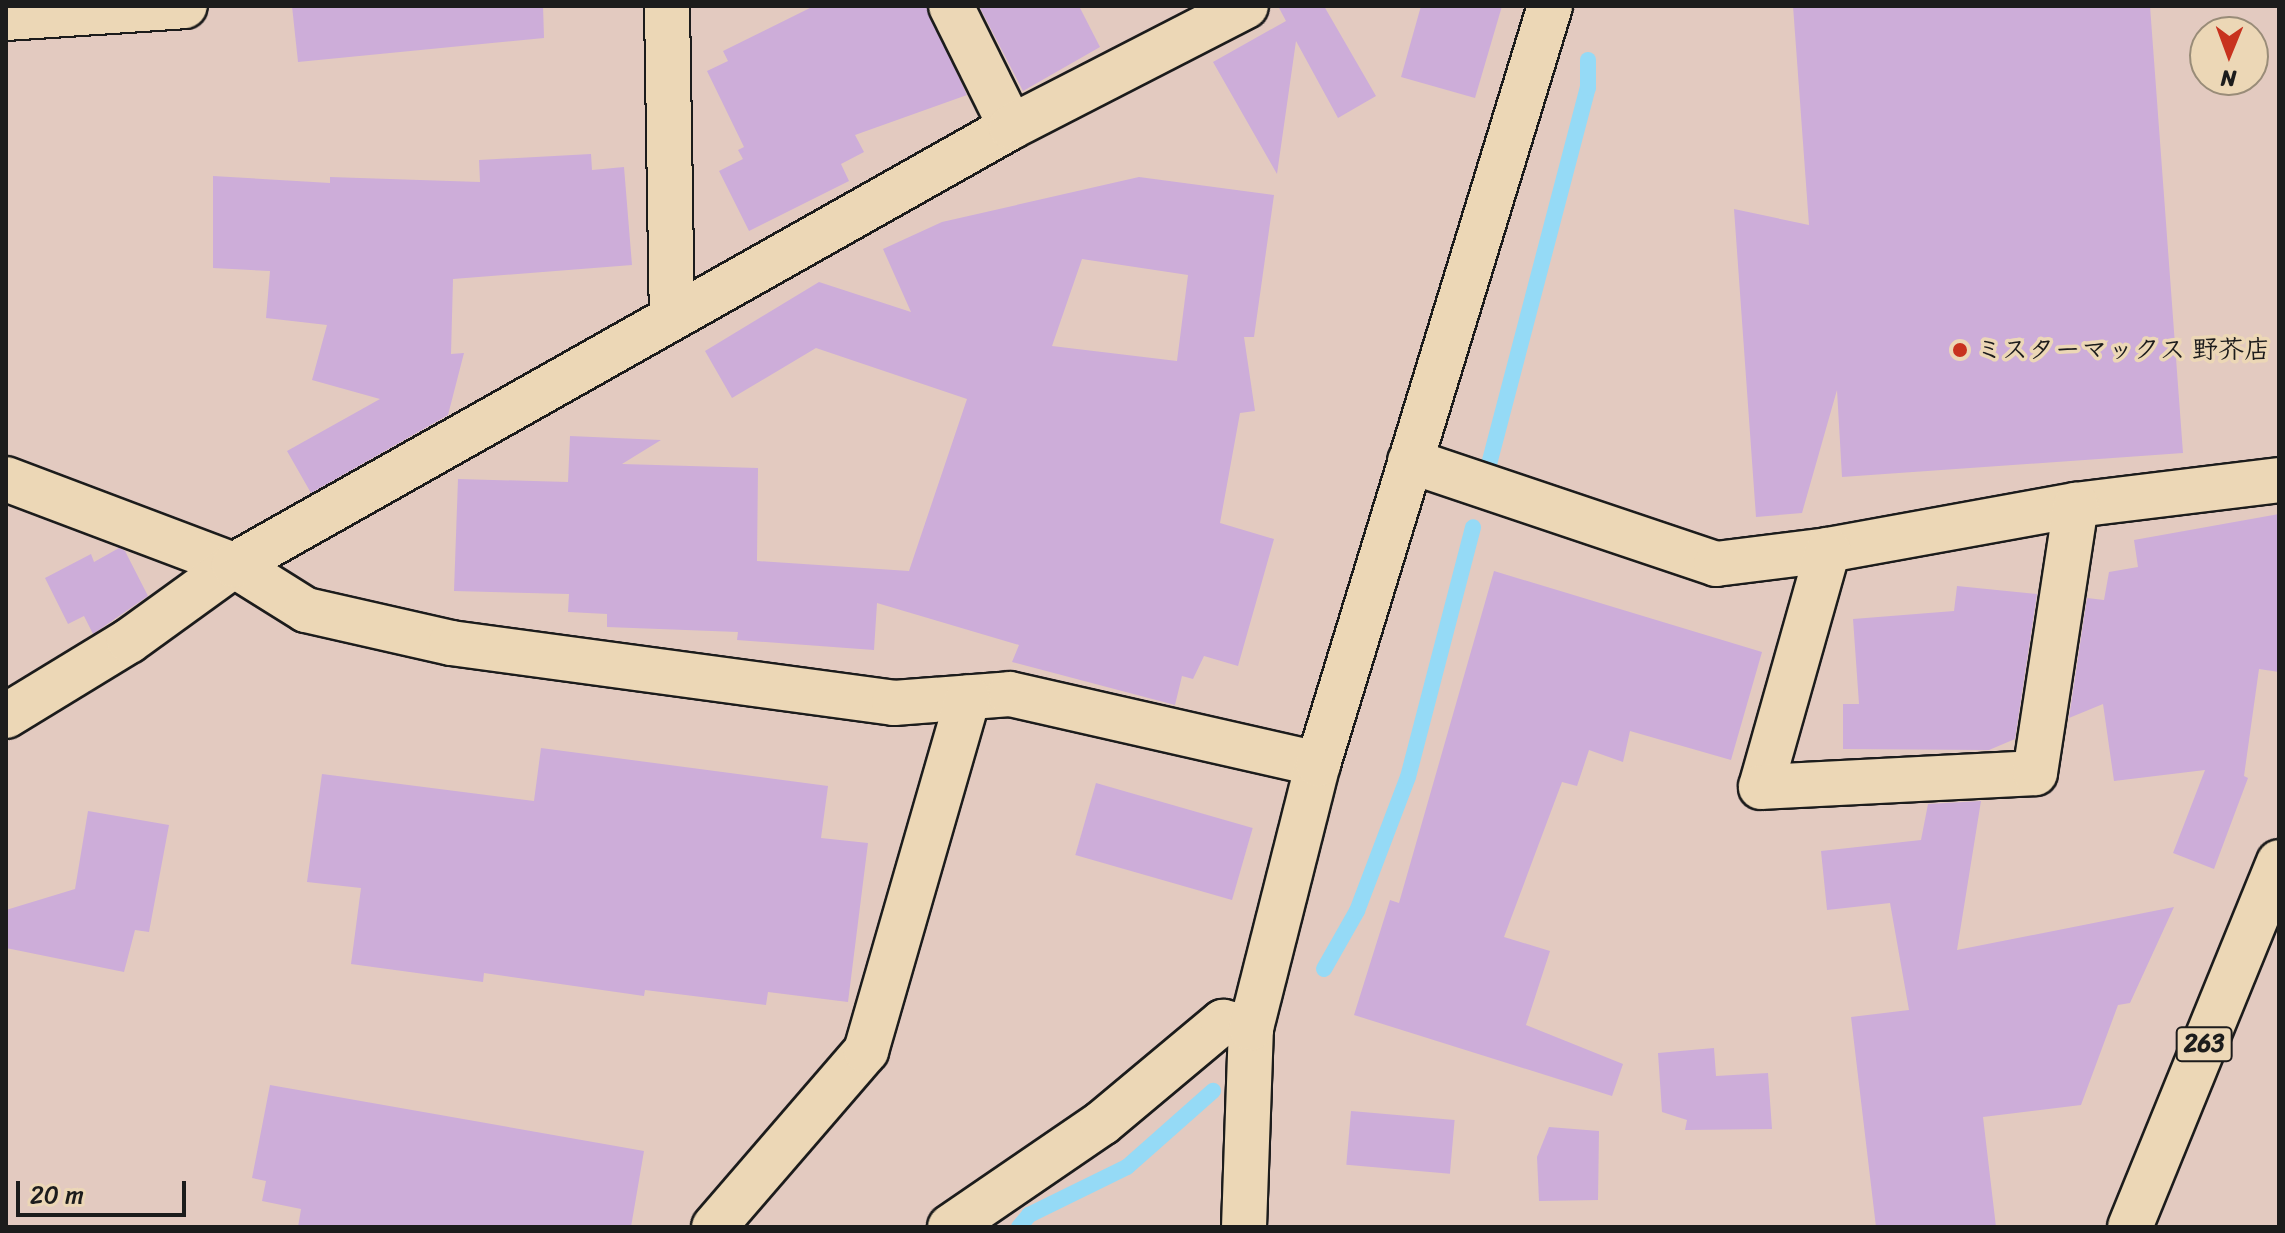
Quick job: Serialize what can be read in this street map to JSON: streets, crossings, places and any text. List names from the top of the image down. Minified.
{"streets":{"main road":["263"]},"places":["ミスターマックス 野芥店"],"scale_bar":"20 m","north":"bottom"}
